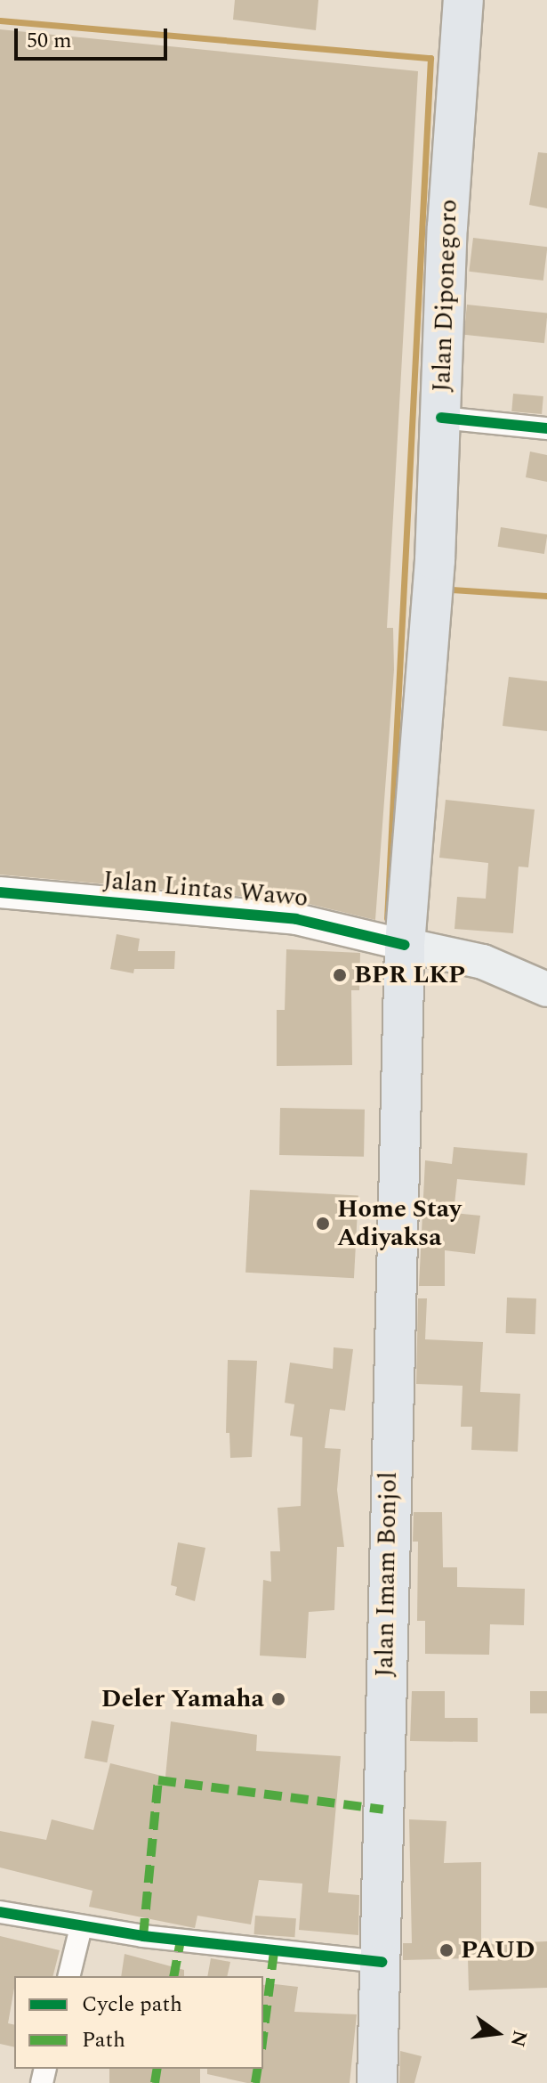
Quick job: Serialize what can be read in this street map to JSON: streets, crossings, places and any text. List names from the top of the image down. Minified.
{"streets":{"highway":["Jalan Diponegoro","Jalan Imam Bonjol"],"main road":["Jalan Lintas Wawo"]},"crossings":[["Jalan Diponegoro","Jalan Lintas Wawo"],["Jalan Diponegoro","Jalan Imam Bonjol"],["Jalan Lintas Wawo","Jalan Imam Bonjol"]],"places":["BPR LKP","Home Stay Adiyaksa","Deler Yamaha","PAUD"],"legend":["Cycle path","Path"],"scale_bar":"50 m","north":"right"}
